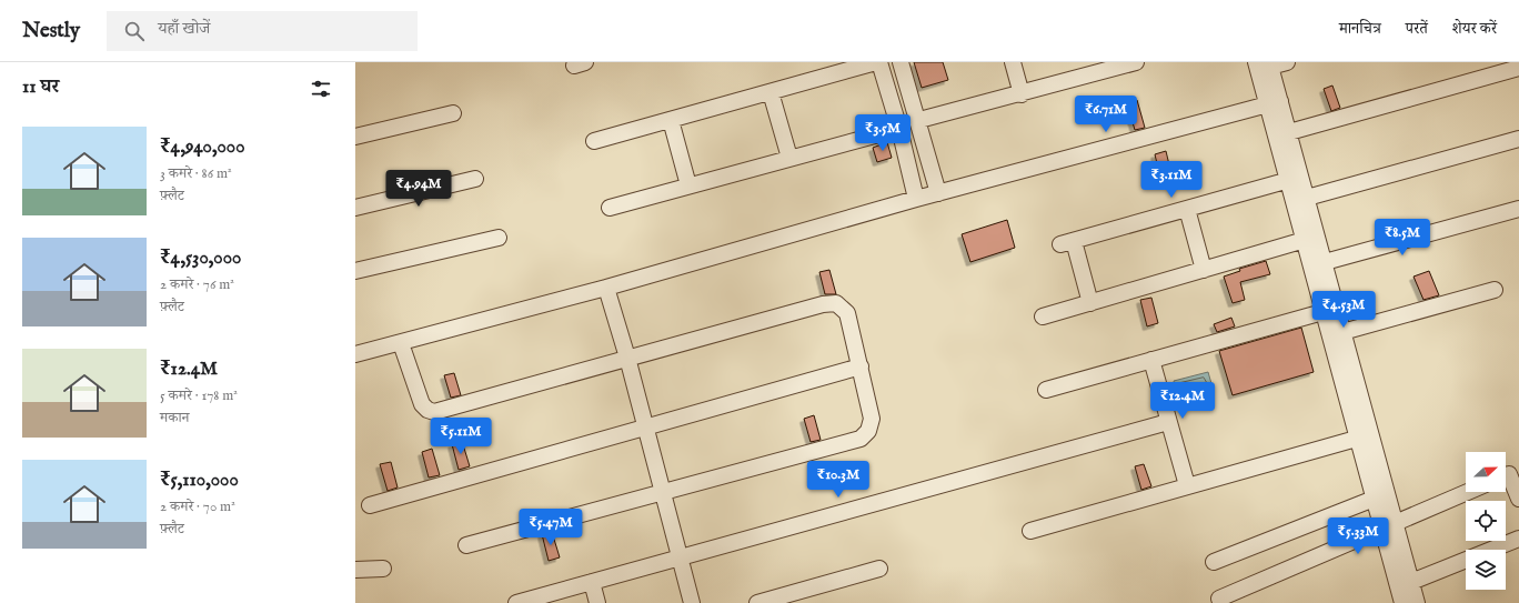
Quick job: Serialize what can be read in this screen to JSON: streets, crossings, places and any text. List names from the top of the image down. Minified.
{"north":"right","page":{"header":"Nestly","search":"यहाँ खोजें","nav":["मानचित्र","परतें","शेयर करें"],"heading":"11 घर","price":["₹6.71M","₹3.5M","₹3.11M","₹4.94M","₹8.5M","₹4.53M","₹12.4M","₹5.11M","₹10.3M","₹5.47M","₹5.33M"],"list":[{"name":"₹4,940,000","note":"3 कमरे · 86 m² · फ़्लैट"},{"name":"₹4,530,000","note":"2 कमरे · 76 m² · फ़्लैट"},{"name":"₹12.4M","note":"5 कमरे · 178 m² · मकान"},{"name":"₹5,110,000","note":"2 कमरे · 70 m² · फ़्लैट"}]}}
